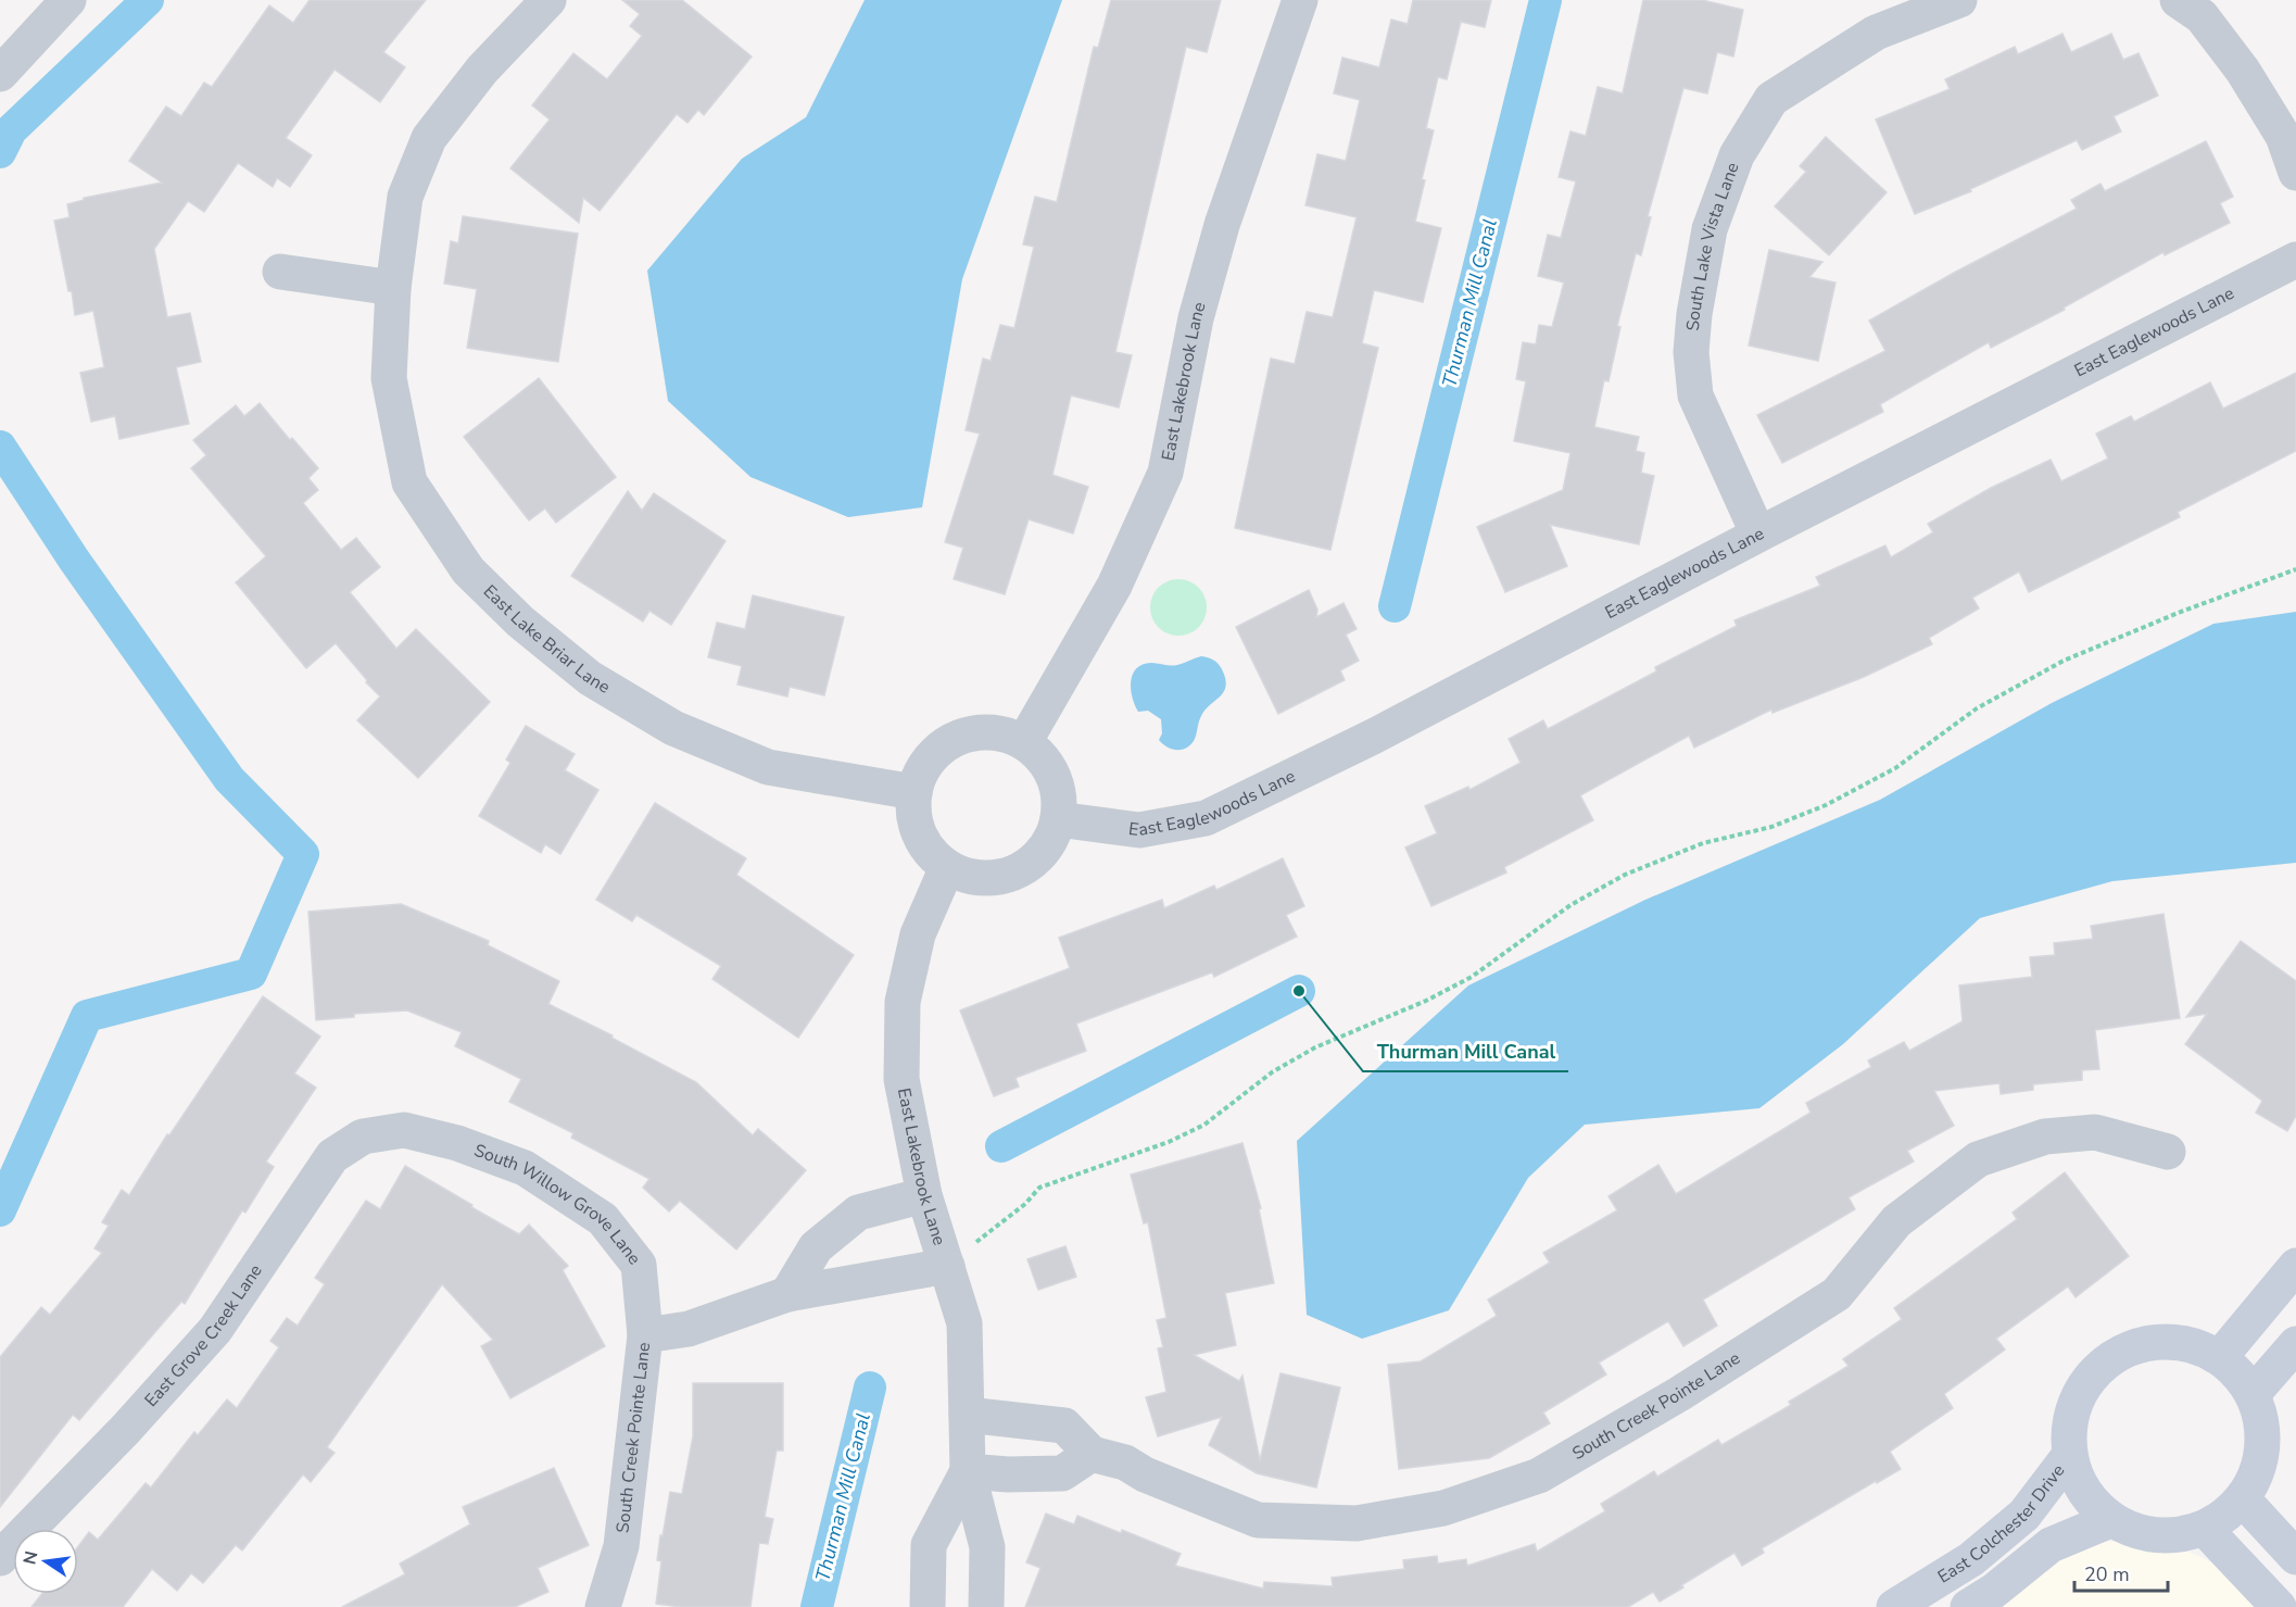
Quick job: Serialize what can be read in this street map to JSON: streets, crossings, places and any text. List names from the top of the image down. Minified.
{"streets":{"street":["South Lake Vista Lane","East Eaglewoods Lane","East Lakebrook Lane","East Lake Briar Lane","South Willow Grove Lane","East Grove Creek Lane","South Creek Pointe Lane","East Colchester Drive"]},"crossings":[["South Lake Vista Lane","East Eaglewoods Lane"],["East Eaglewoods Lane","East Lakebrook Lane"],["East Eaglewoods Lane","East Lake Briar Lane"],["East Lakebrook Lane","East Lake Briar Lane"],["East Lakebrook Lane","South Creek Pointe Lane"],["South Willow Grove Lane","East Grove Creek Lane"],["South Willow Grove Lane","South Creek Pointe Lane"]],"water":["Thurman Mill Canal"],"places":["Thurman Mill Canal"],"scale_bar":"20 m","north":"left"}
